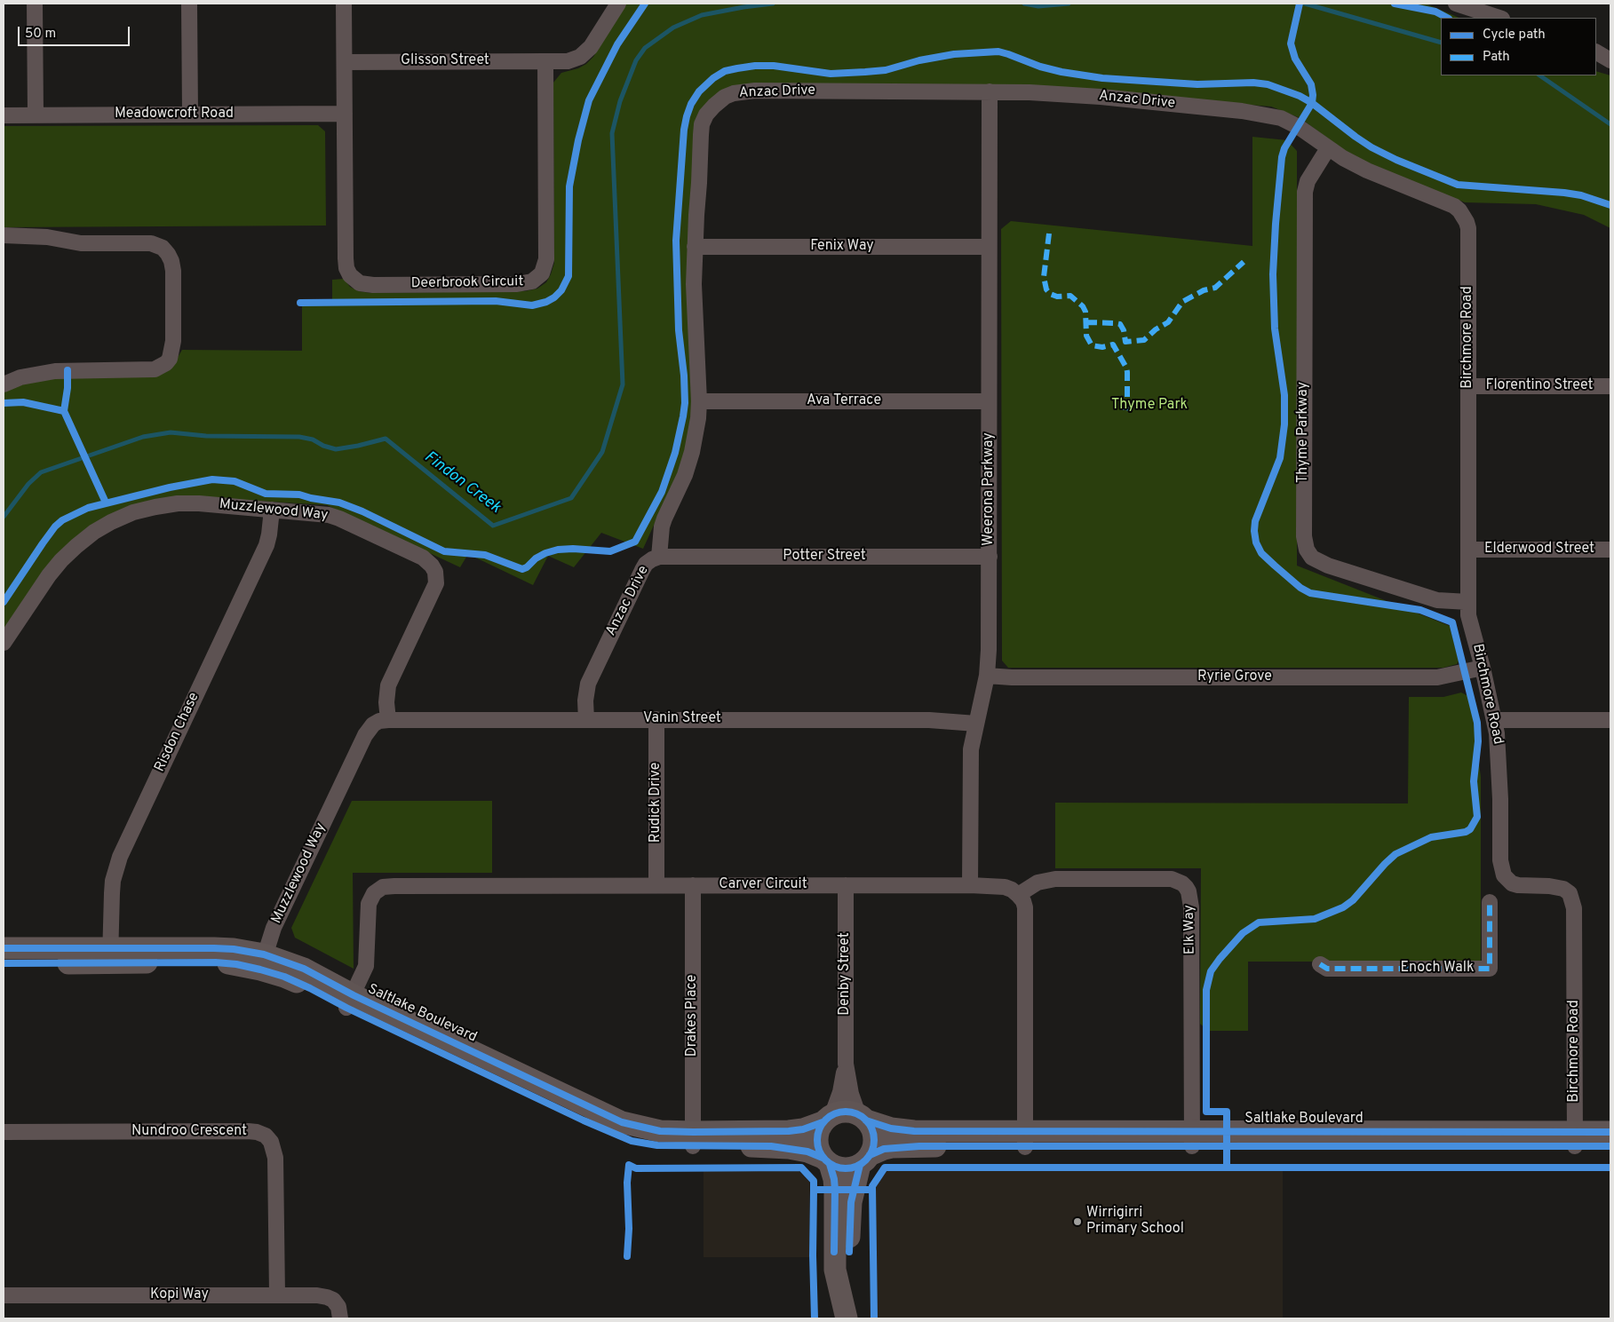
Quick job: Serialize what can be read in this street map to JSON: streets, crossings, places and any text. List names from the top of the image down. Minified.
{"streets":{"street":["Glisson Street","Anzac Drive","Meadowcroft Road","Fenix Way","Deerbrook Circuit","Birchmore Road","Florentino Street","Ava Terrace","Thyme Parkway","Weerona Parkway","Muzzlewood Way","Elderwood Street","Potter Street","Ryrie Grove","Vanin Street","Risdon Chase","Rudick Drive","Carver Circuit","Elk Way","Enoch Walk","Denby Street","Saltlake Boulevard","Drakes Place","Nundroo Crescent","Kopi Way"]},"crossings":[["Glisson Street","Deerbrook Circuit"],["Anzac Drive","Fenix Way"],["Anzac Drive","Birchmore Road"],["Anzac Drive","Ava Terrace"],["Anzac Drive","Thyme Parkway"],["Anzac Drive","Weerona Parkway"],["Anzac Drive","Potter Street"],["Anzac Drive","Vanin Street"],["Meadowcroft Road","Deerbrook Circuit"],["Fenix Way","Weerona Parkway"],["Birchmore Road","Florentino Street"],["Birchmore Road","Thyme Parkway"],["Birchmore Road","Elderwood Street"],["Birchmore Road","Ryrie Grove"],["Birchmore Road","Saltlake Boulevard"],["Ava Terrace","Weerona Parkway"],["Weerona Parkway","Potter Street"],["Weerona Parkway","Ryrie Grove"],["Weerona Parkway","Vanin Street"],["Weerona Parkway","Carver Circuit"],["Muzzlewood Way","Vanin Street"],["Muzzlewood Way","Risdon Chase"],["Muzzlewood Way","Saltlake Boulevard"],["Vanin Street","Rudick Drive"],["Risdon Chase","Saltlake Boulevard"],["Rudick Drive","Carver Circuit"],["Carver Circuit","Elk Way"],["Carver Circuit","Denby Street"],["Carver Circuit","Saltlake Boulevard"],["Carver Circuit","Drakes Place"],["Elk Way","Saltlake Boulevard"],["Denby Street","Saltlake Boulevard"],["Saltlake Boulevard","Drakes Place"],["Nundroo Crescent","Kopi Way"]],"water":["Findon Creek"],"parks":["Thyme Park"],"places":["Wirrigirri Primary School"],"legend":["Cycle path","Path"],"scale_bar":"50 m"}
